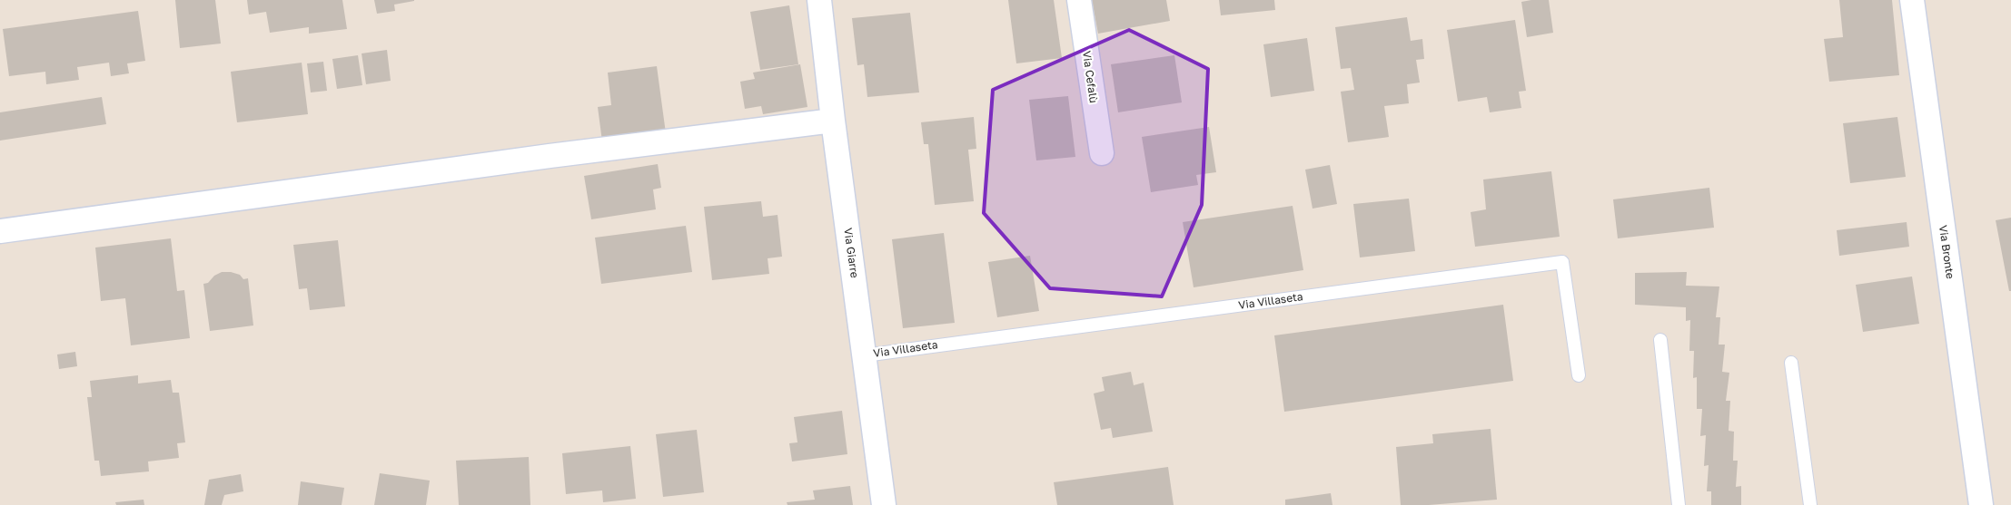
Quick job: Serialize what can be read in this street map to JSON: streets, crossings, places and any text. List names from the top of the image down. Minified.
{"streets":{"street":["Via Cefalù","Via Bronte","Via Giarre"],"lane":["Via Villaseta"]},"crossings":[["Via Giarre","Via Villaseta"]]}
